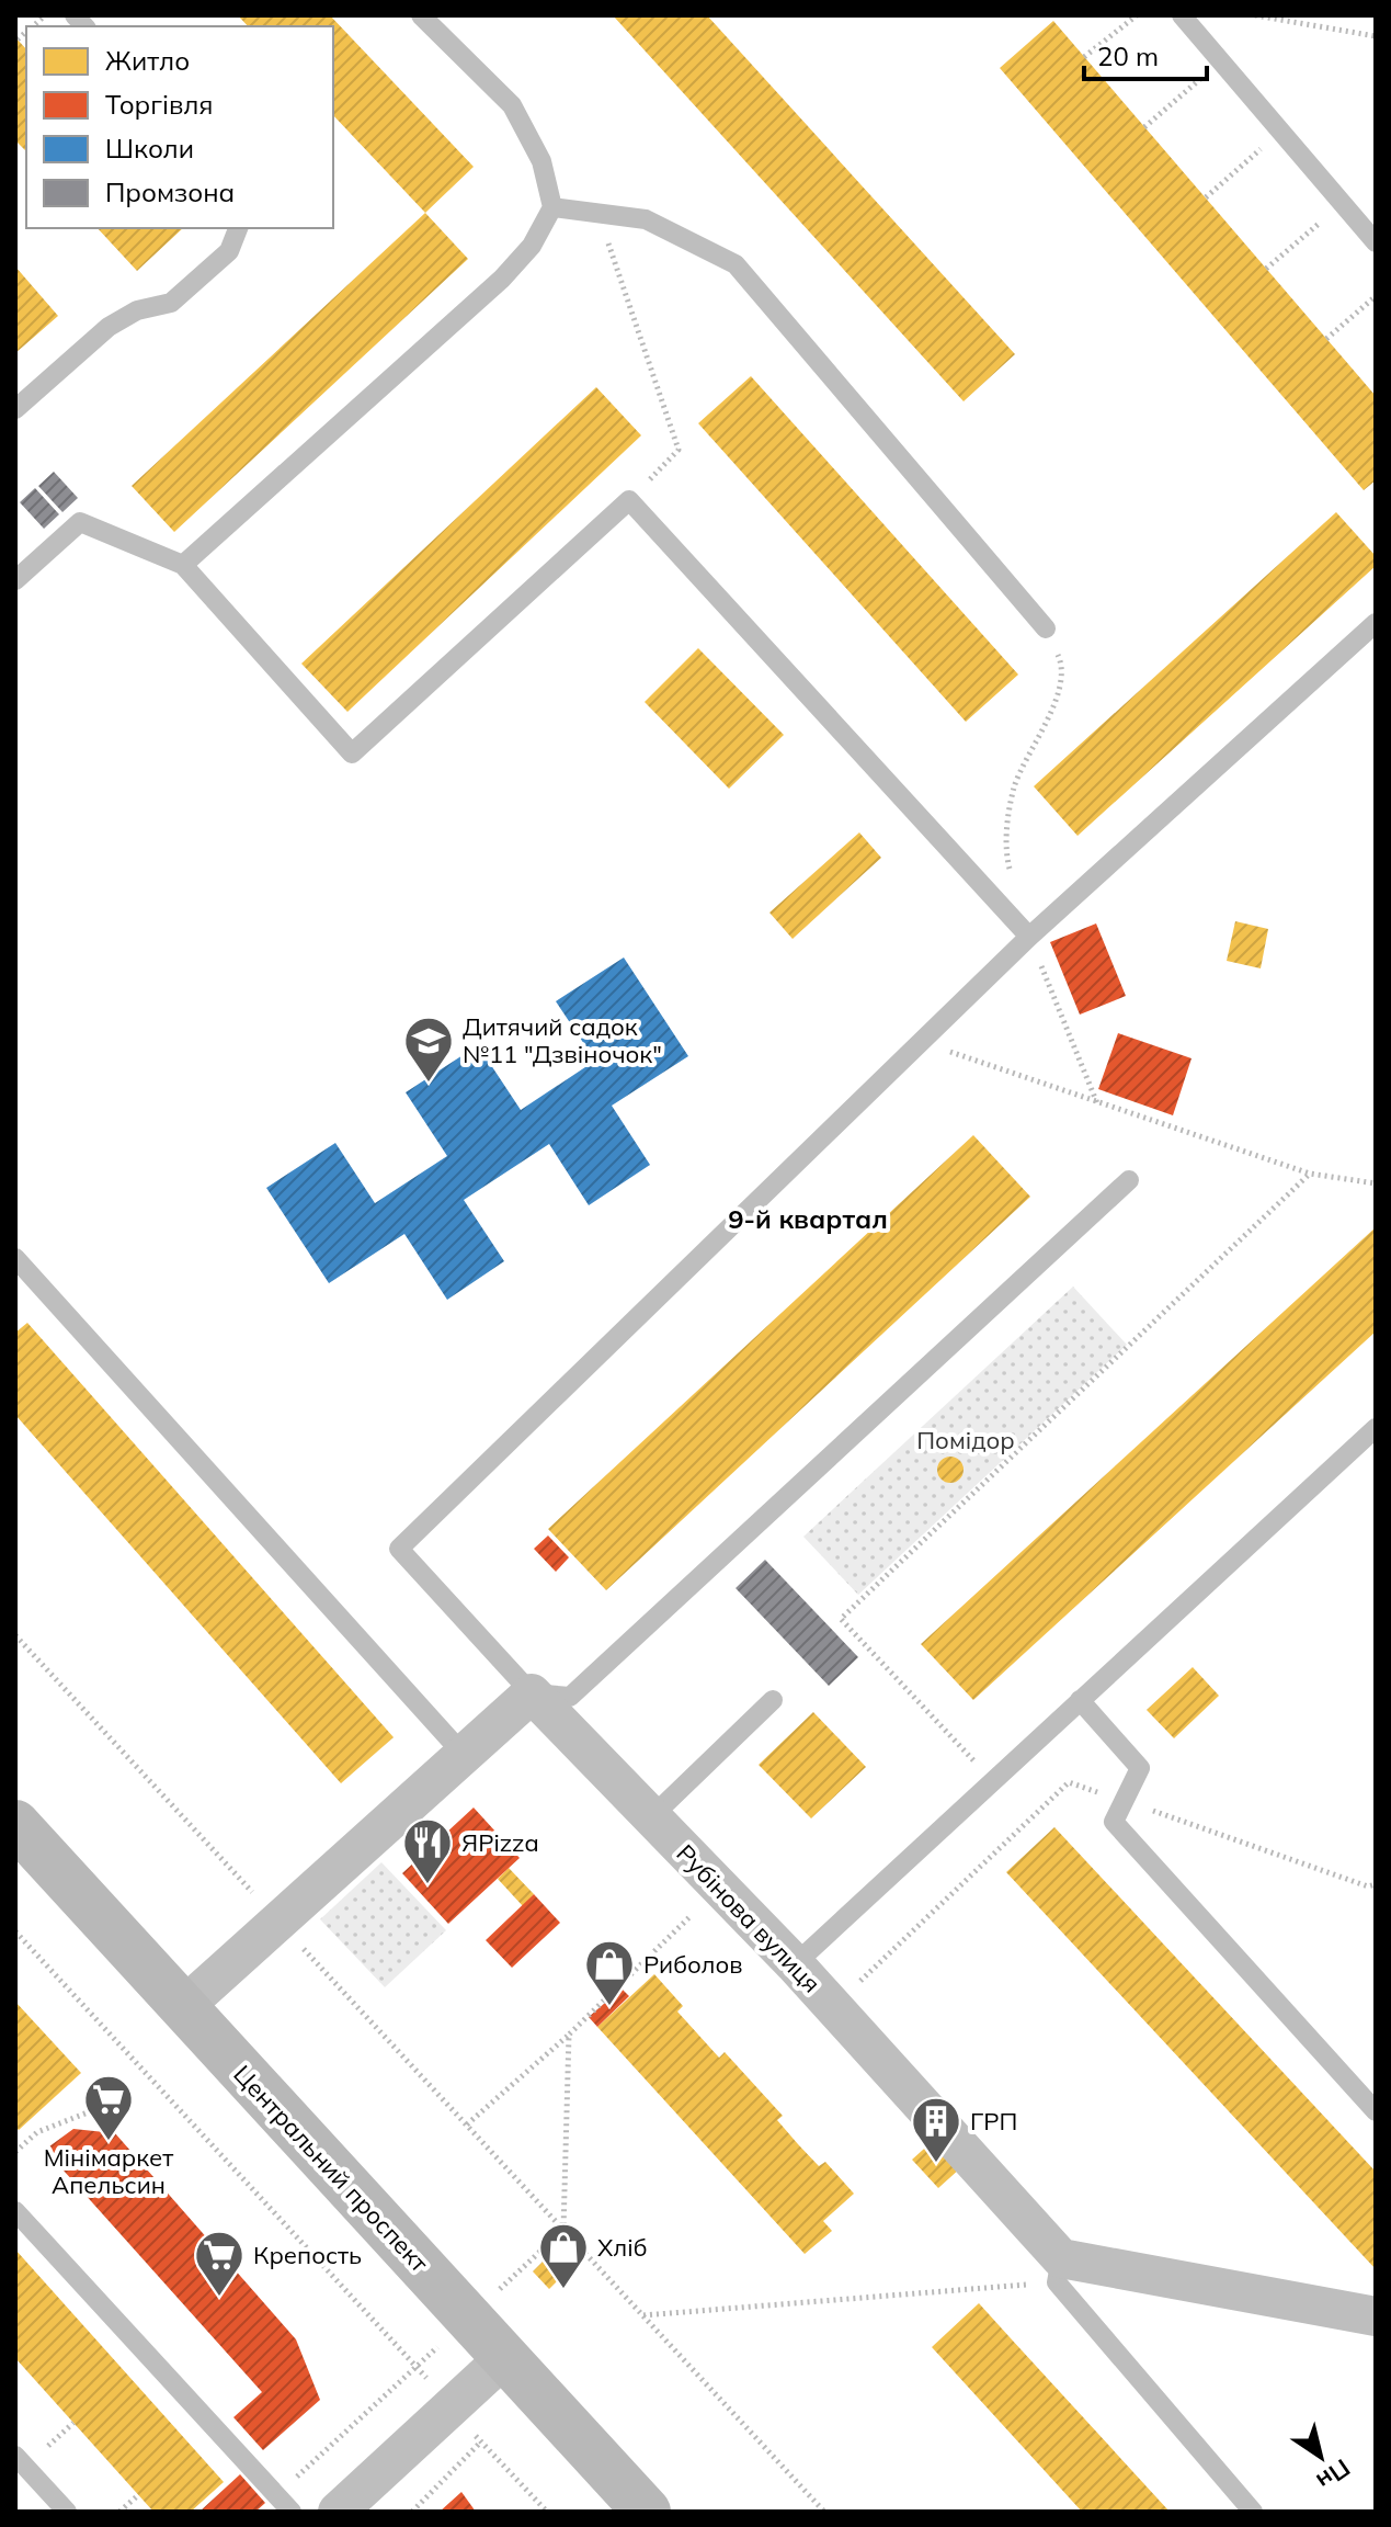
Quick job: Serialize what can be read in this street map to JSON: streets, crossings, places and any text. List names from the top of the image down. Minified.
{"streets":{"main road":["Центральний проспект"],"street":["Рубінова вулиця"]},"districts":["9-й квартал"],"parks":["Помідор"],"places":{"school or university":["Дитячий садок №11 \"Дзвіночок\""],"restaurant":["ЯPizza"],"shop":["Риболов","Хліб"],"supermarket":["Мінімаркет Апельсин","Крепость"],"building":["ГРП"]},"legend":["Житло","Торгівля","Школи","Промзона"],"scale_bar":"20 m","north":"bottom right"}
